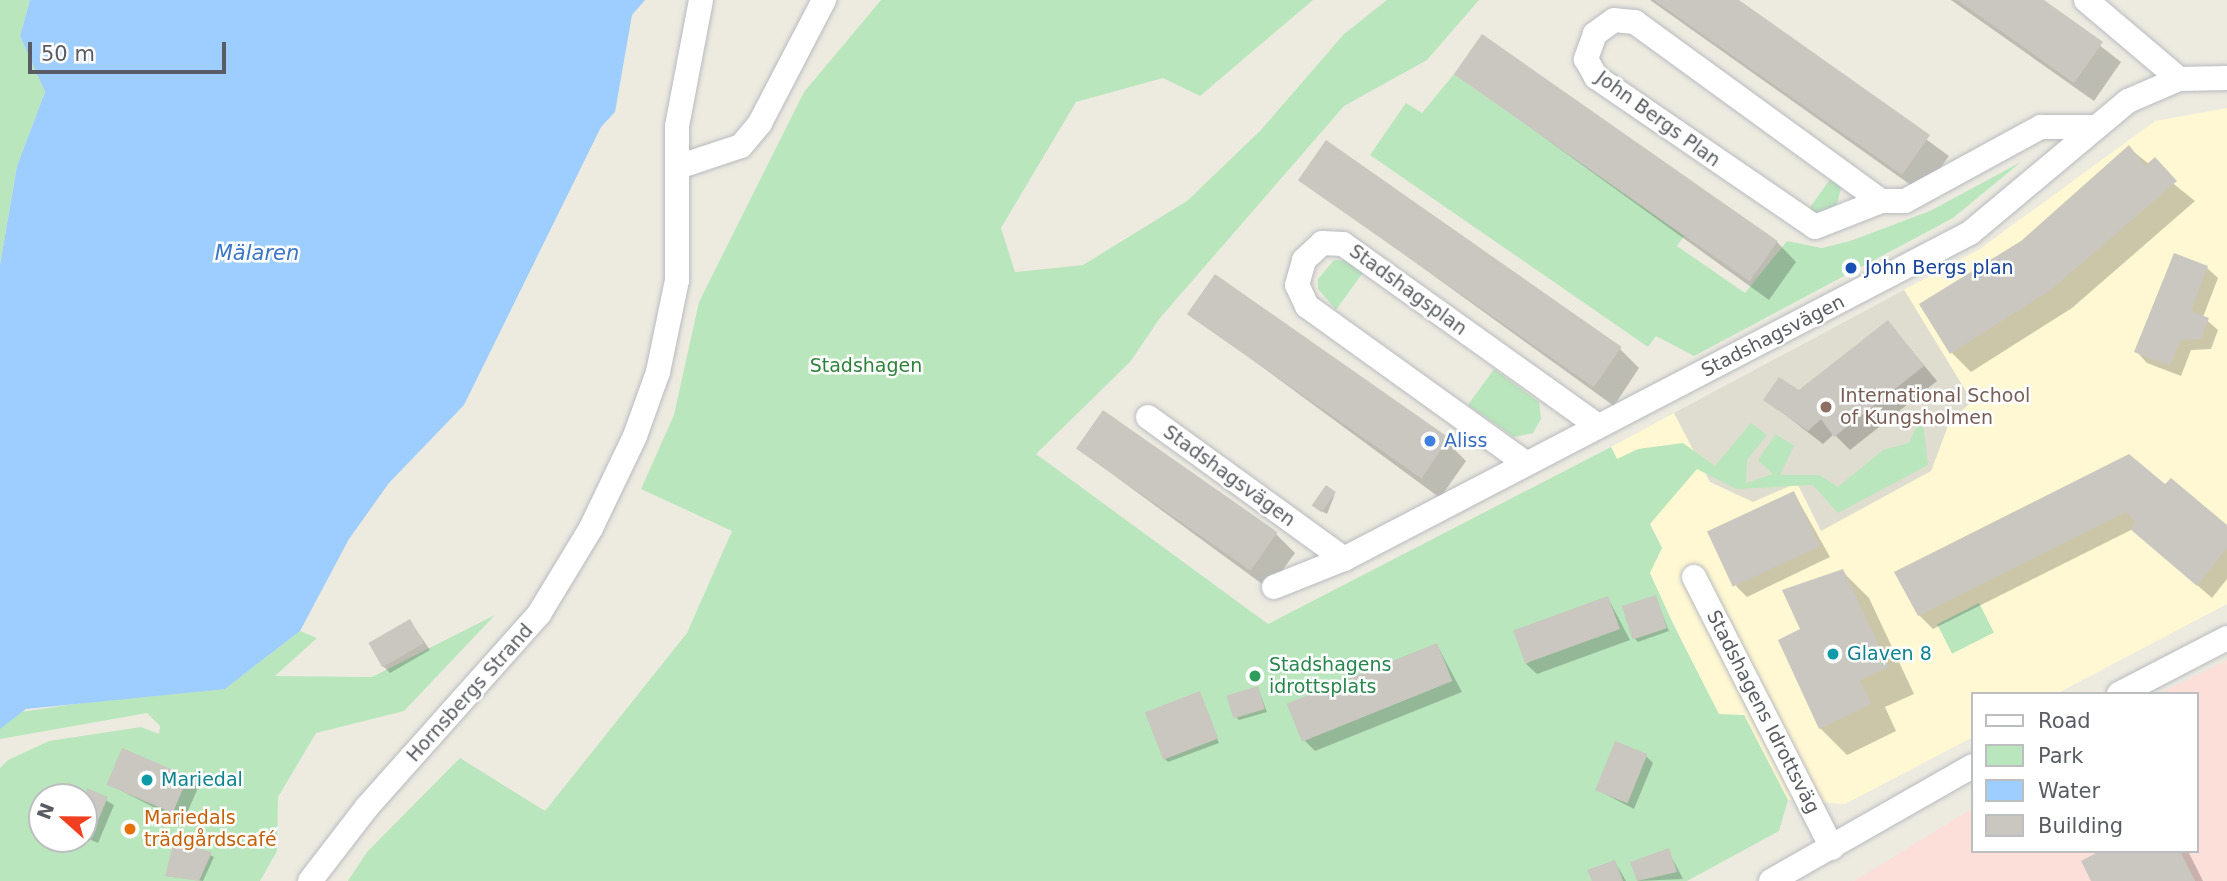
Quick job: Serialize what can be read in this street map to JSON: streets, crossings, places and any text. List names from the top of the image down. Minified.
{"streets":{"street":["John Bergs Plan","Stadshagsplan","Stadshagsvägen","Hornsbergs Strand","Stadshagens Idrottsväg"]},"crossings":[["John Bergs Plan","Stadshagsvägen"],["Stadshagsplan","Stadshagsvägen"]],"water":["Mälaren"],"parks":["Stadshagen"],"places":["John Bergs plan","International School of Kungsholmen","Aliss","Glaven 8","Stadshagens idrottsplats","Mariedal","Mariedals trädgårdscafé"],"legend":["Road","Park","Water","Building"],"scale_bar":"50 m","north":"left"}
